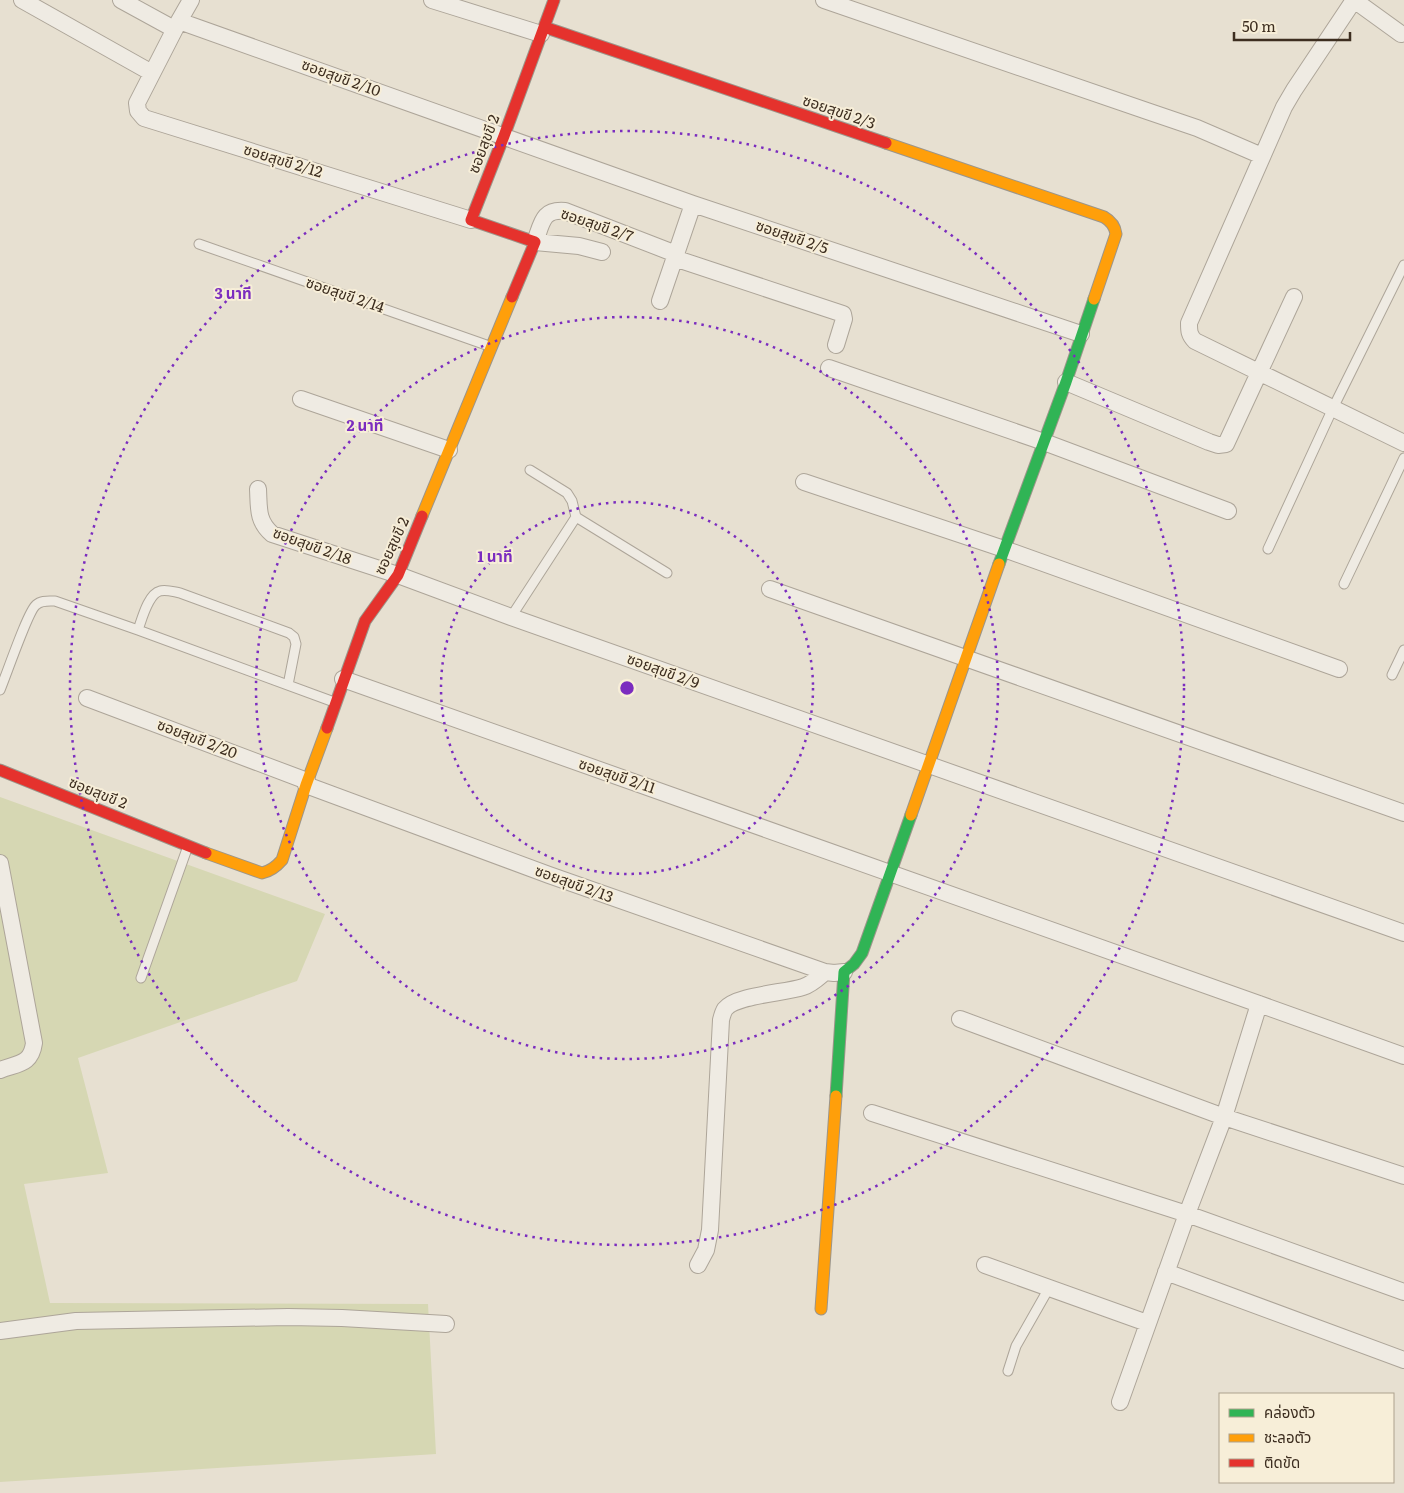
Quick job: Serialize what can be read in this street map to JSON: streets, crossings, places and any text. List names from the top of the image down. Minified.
{"streets":{"street":["ซอยสุขขี 2/10","ซอยสุขขี 2/3","ซอยสุขขี 2","ซอยสุขขี 2/12","ซอยสุขขี 2/7","ซอยสุขขี 2/5","ซอยสุขขี 2/18","ซอยสุขขี 2/9","ซอยสุขขี 2/20","ซอยสุขขี 2/11","ซอยสุขขี 2/13"],"lane":["ซอยสุขขี 2/14"]},"crossings":[["ซอยสุขขี 2/10","ซอยสุขขี 2"],["ซอยสุขขี 2/10","ซอยสุขขี 2/5"],["ซอยสุขขี 2/3","ซอยสุขขี 2"],["ซอยสุขขี 2/3","ซอยสุขขี 2/5"],["ซอยสุขขี 2","ซอยสุขขี 2/12"],["ซอยสุขขี 2","ซอยสุขขี 2/7"],["ซอยสุขขี 2","ซอยสุขขี 2/5"],["ซอยสุขขี 2","ซอยสุขขี 2/14"],["ซอยสุขขี 2","ซอยสุขขี 2/18"],["ซอยสุขขี 2","ซอยสุขขี 2/9"],["ซอยสุขขี 2","ซอยสุขขี 2/20"],["ซอยสุขขี 2","ซอยสุขขี 2/11"],["ซอยสุขขี 2","ซอยสุขขี 2/13"],["ซอยสุขขี 2/18","ซอยสุขขี 2/9"],["ซอยสุขขี 2/20","ซอยสุขขี 2/13"]],"legend":["คล่องตัว","ชะลอตัว","ติดขัด"],"scale_bar":"50 m","rings":["3 นาที","2 นาที","1 นาที"]}
